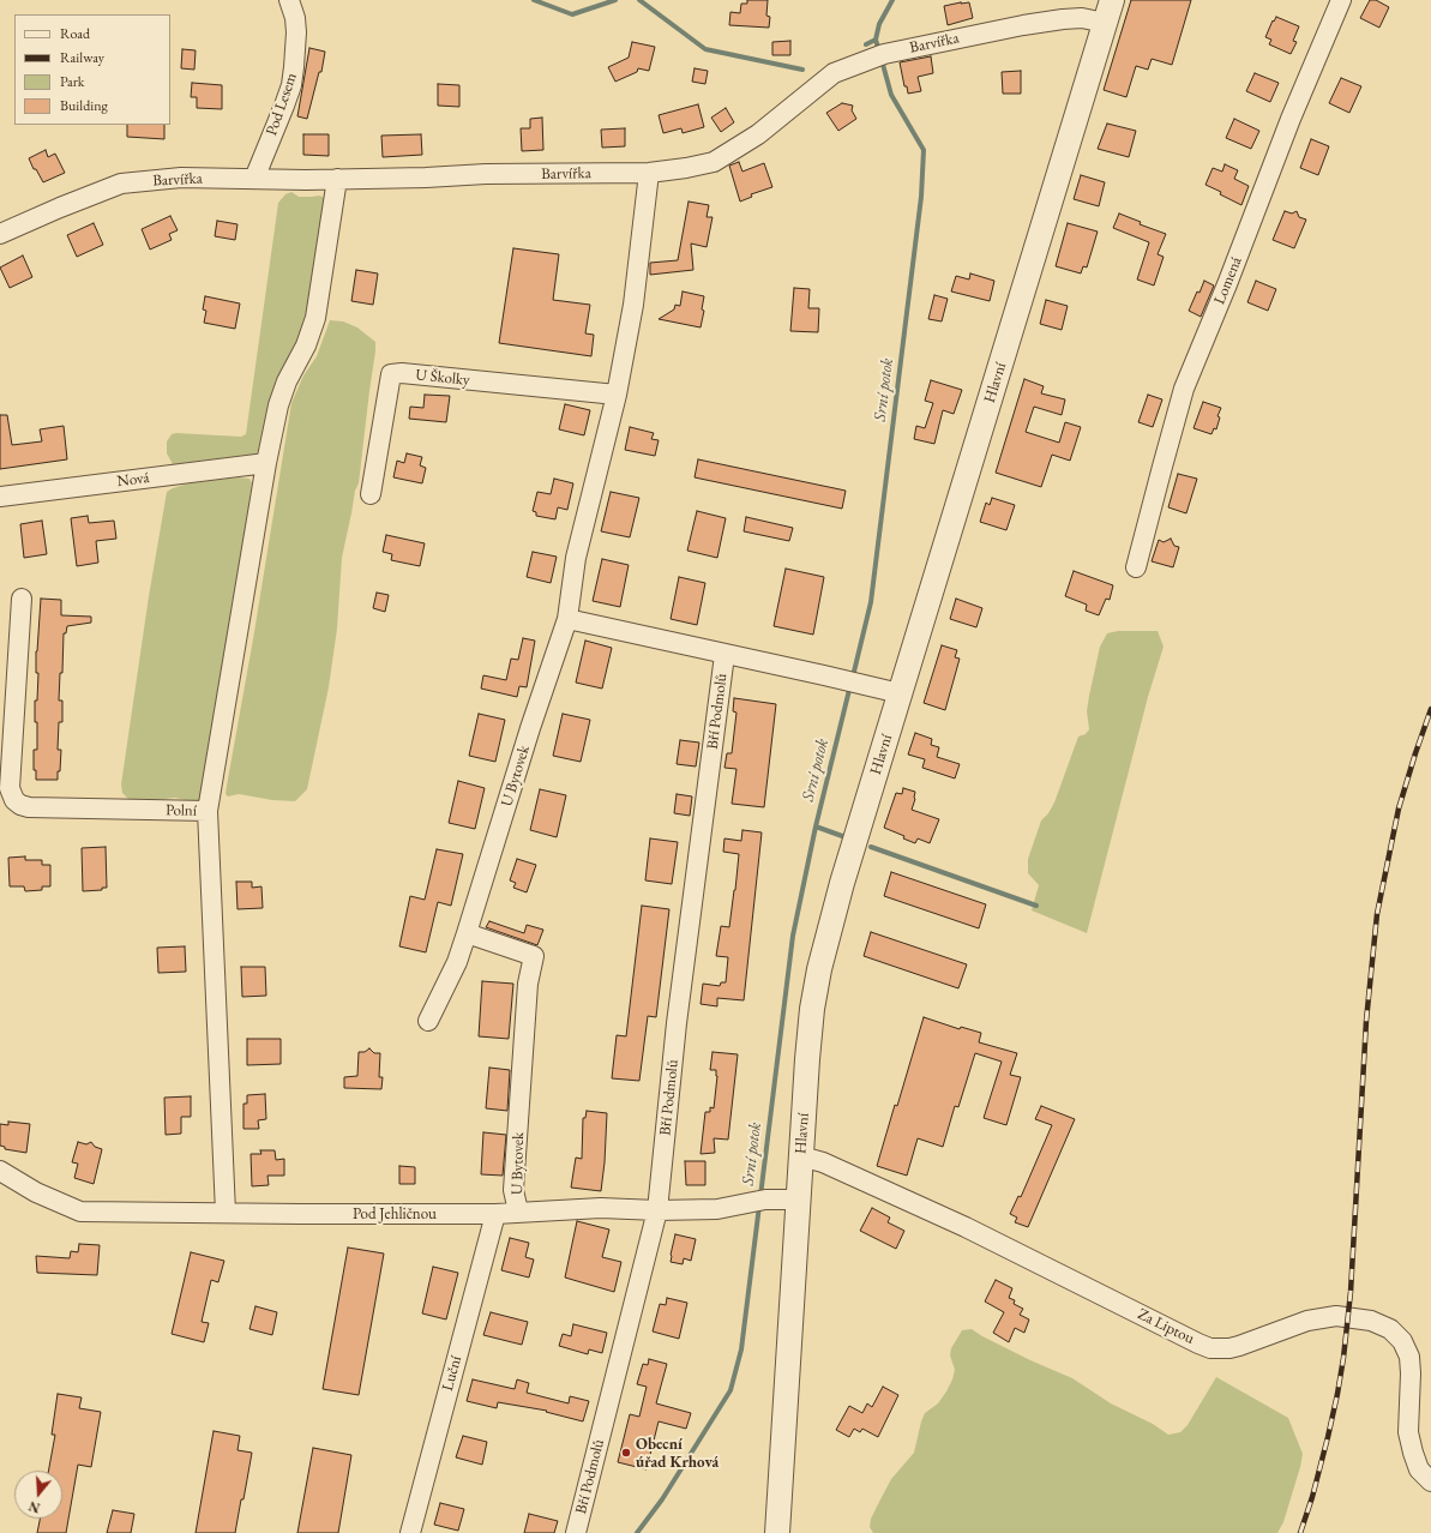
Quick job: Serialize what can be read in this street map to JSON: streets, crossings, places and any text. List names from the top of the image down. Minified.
{"streets":{"street":["Barvířka","Pod Lesem","Lomená","U Školky","Hlavní","Nová","Bří Podmolů","U Bytovek","Polní","Pod Jehličnou","Za Liptou","Luční"]},"crossings":[["Barvířka","Pod Lesem"],["Barvířka","Hlavní"],["Hlavní","Pod Jehličnou"],["Hlavní","Za Liptou"],["Bří Podmolů","Pod Jehličnou"],["U Bytovek","Pod Jehličnou"],["Polní","Pod Jehličnou"],["Pod Jehličnou","Luční"]],"water":["Srní potok"],"places":["Obecní úřad Krhová"],"legend":["Road","Railway","Park","Building"],"north":"bottom"}
